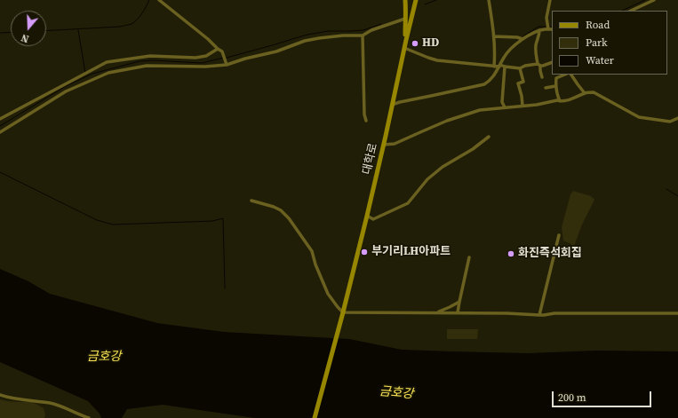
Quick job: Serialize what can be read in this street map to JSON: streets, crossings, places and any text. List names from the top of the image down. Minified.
{"streets":{"main road":["대학로"]},"water":["금호강"],"places":["HD","부기리LH아파트","화진즉석회집"],"legend":["Road","Park","Water"],"scale_bar":"200 m","north":"bottom"}
